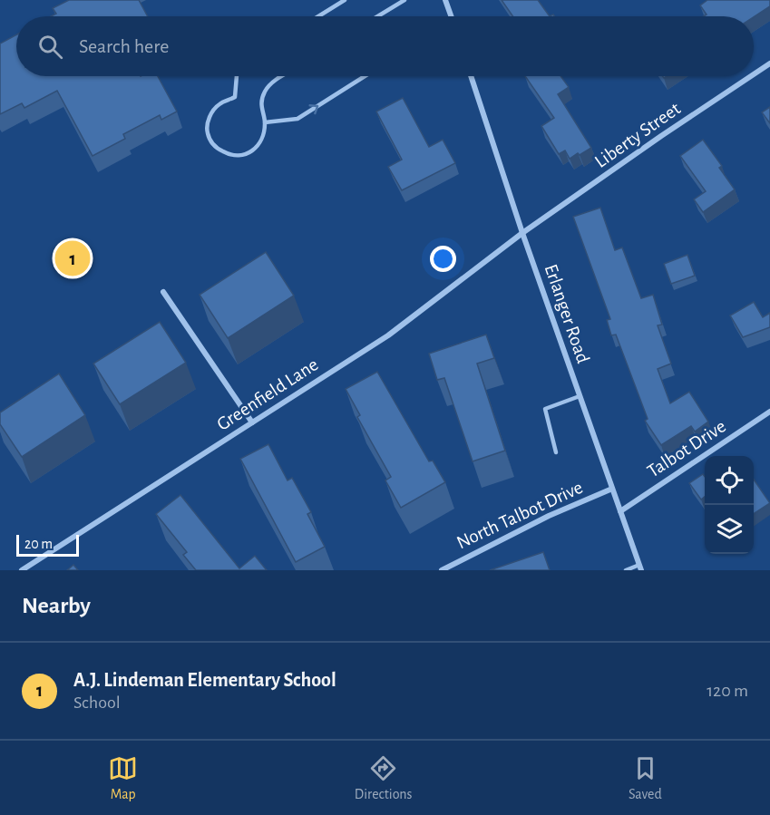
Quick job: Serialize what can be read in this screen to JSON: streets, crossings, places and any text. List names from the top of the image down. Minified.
{"streets":{"street":["Liberty Street","Erlanger Road","Greenfield Lane","Talbot Drive","North Talbot Drive"]},"crossings":[["Liberty Street","Erlanger Road"],["Liberty Street","Greenfield Lane"],["Erlanger Road","Greenfield Lane"],["Erlanger Road","Talbot Drive"],["Erlanger Road","North Talbot Drive"]],"scale_bar":"20 m","page":{"search":"Search here","pins":"1","scale":"20 m","heading":"Nearby","list":[{"mark":"1","name":"A.J. Lindeman Elementary School","note":"School","value":"120 m"}],"nav":["Map","Directions","Saved"]}}
